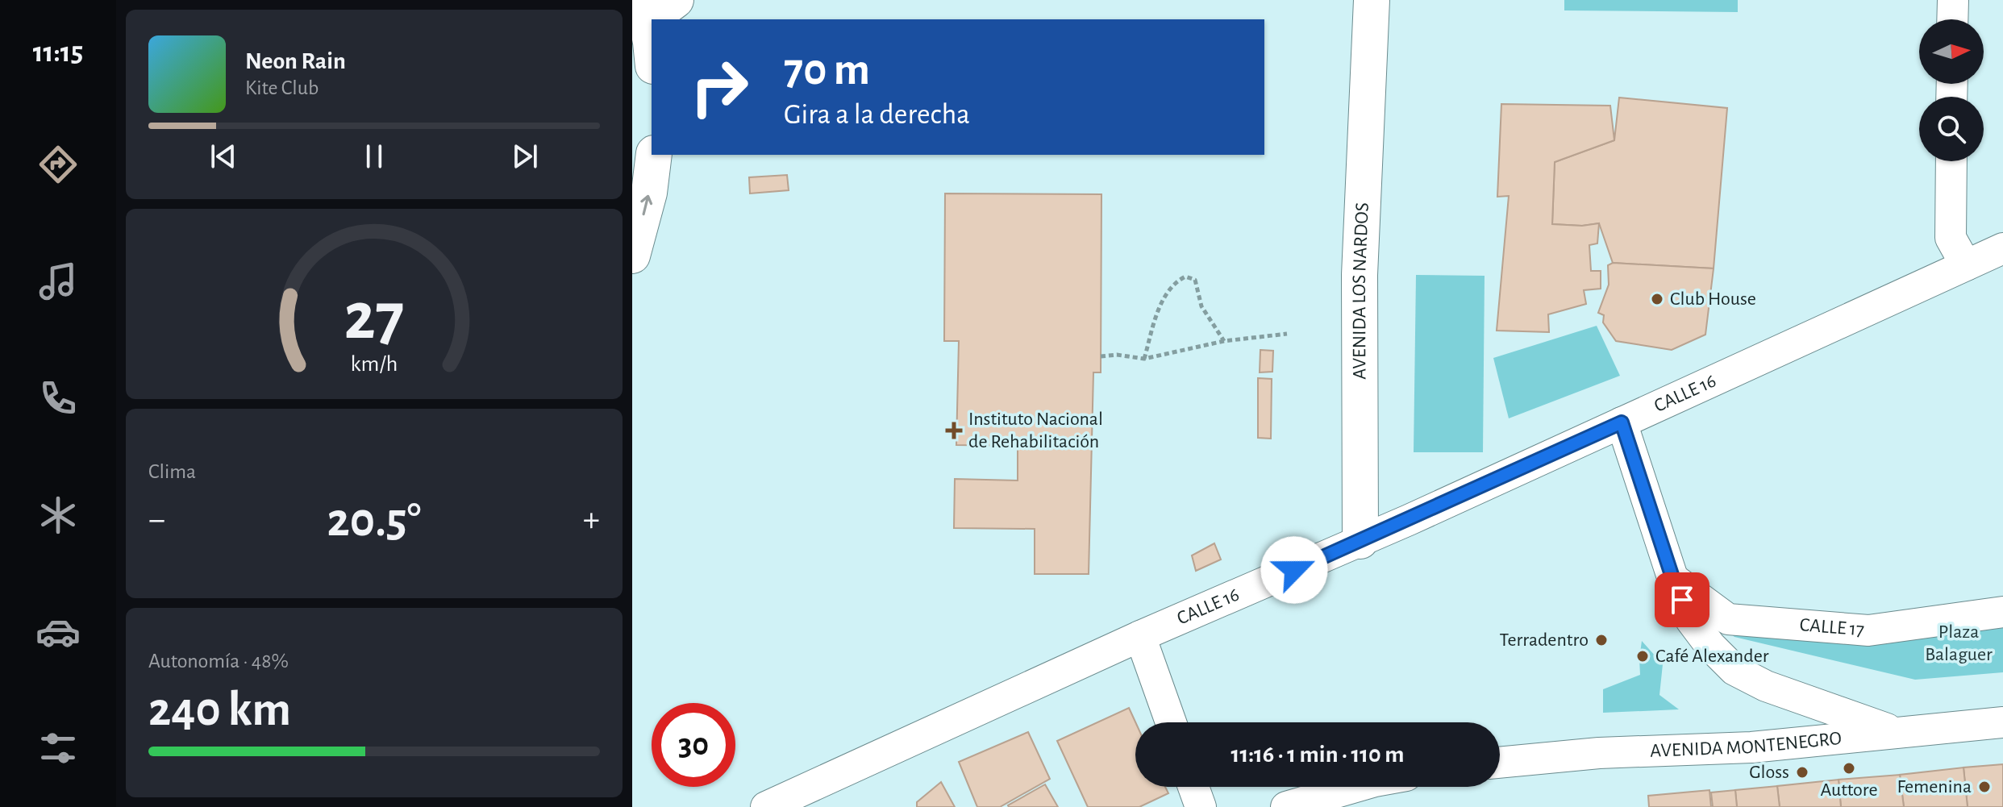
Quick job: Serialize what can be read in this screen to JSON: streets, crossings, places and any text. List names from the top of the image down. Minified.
{"streets":{"street":["AVENIDA LOS NARDOS","CALLE 16","CALLE 17","AVENIDA MONTENEGRO"]},"crossings":[["AVENIDA LOS NARDOS","CALLE 16"]],"parks":["Plaza Balaguer"],"places":{"other":["Club House","Terradentro","Café Alexander","Auttore","Gloss","Femenina"],"health":["Instituto Nacional de Rehabilitación"]},"north":"right","page":{"tabs":"11:15","turn":["70 m","Gira a la derecha"],"song":["Neon Rain","Kite Club"],"tile":["Clima",["Autonomía · 48%","240 km"]],"heat":["−","20.5°","+"],"limit":"30","trip":"11:16 · 1 min · 110 m","gauge":["27","km/h"]}}
